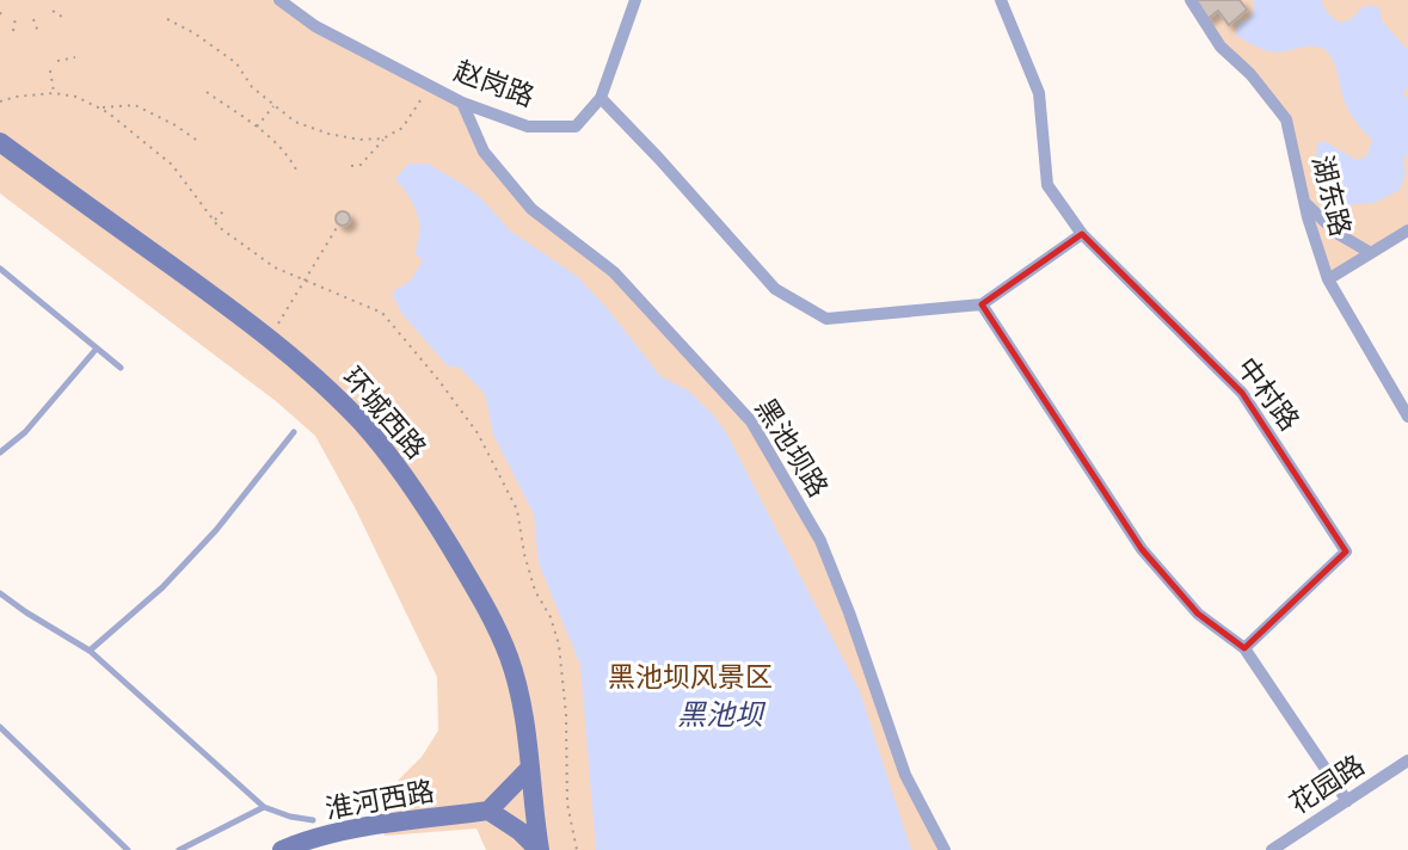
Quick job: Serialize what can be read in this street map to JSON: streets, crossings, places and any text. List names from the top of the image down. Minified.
{"streets":{"street":["赵岗路","湖东路","中村路","环城西路","黑池坝路","花园路","淮河西路"]},"crossings":[["赵岗路","黑池坝路"]],"water":["黑池坝"],"parks":["黑池坝风景区"]}
